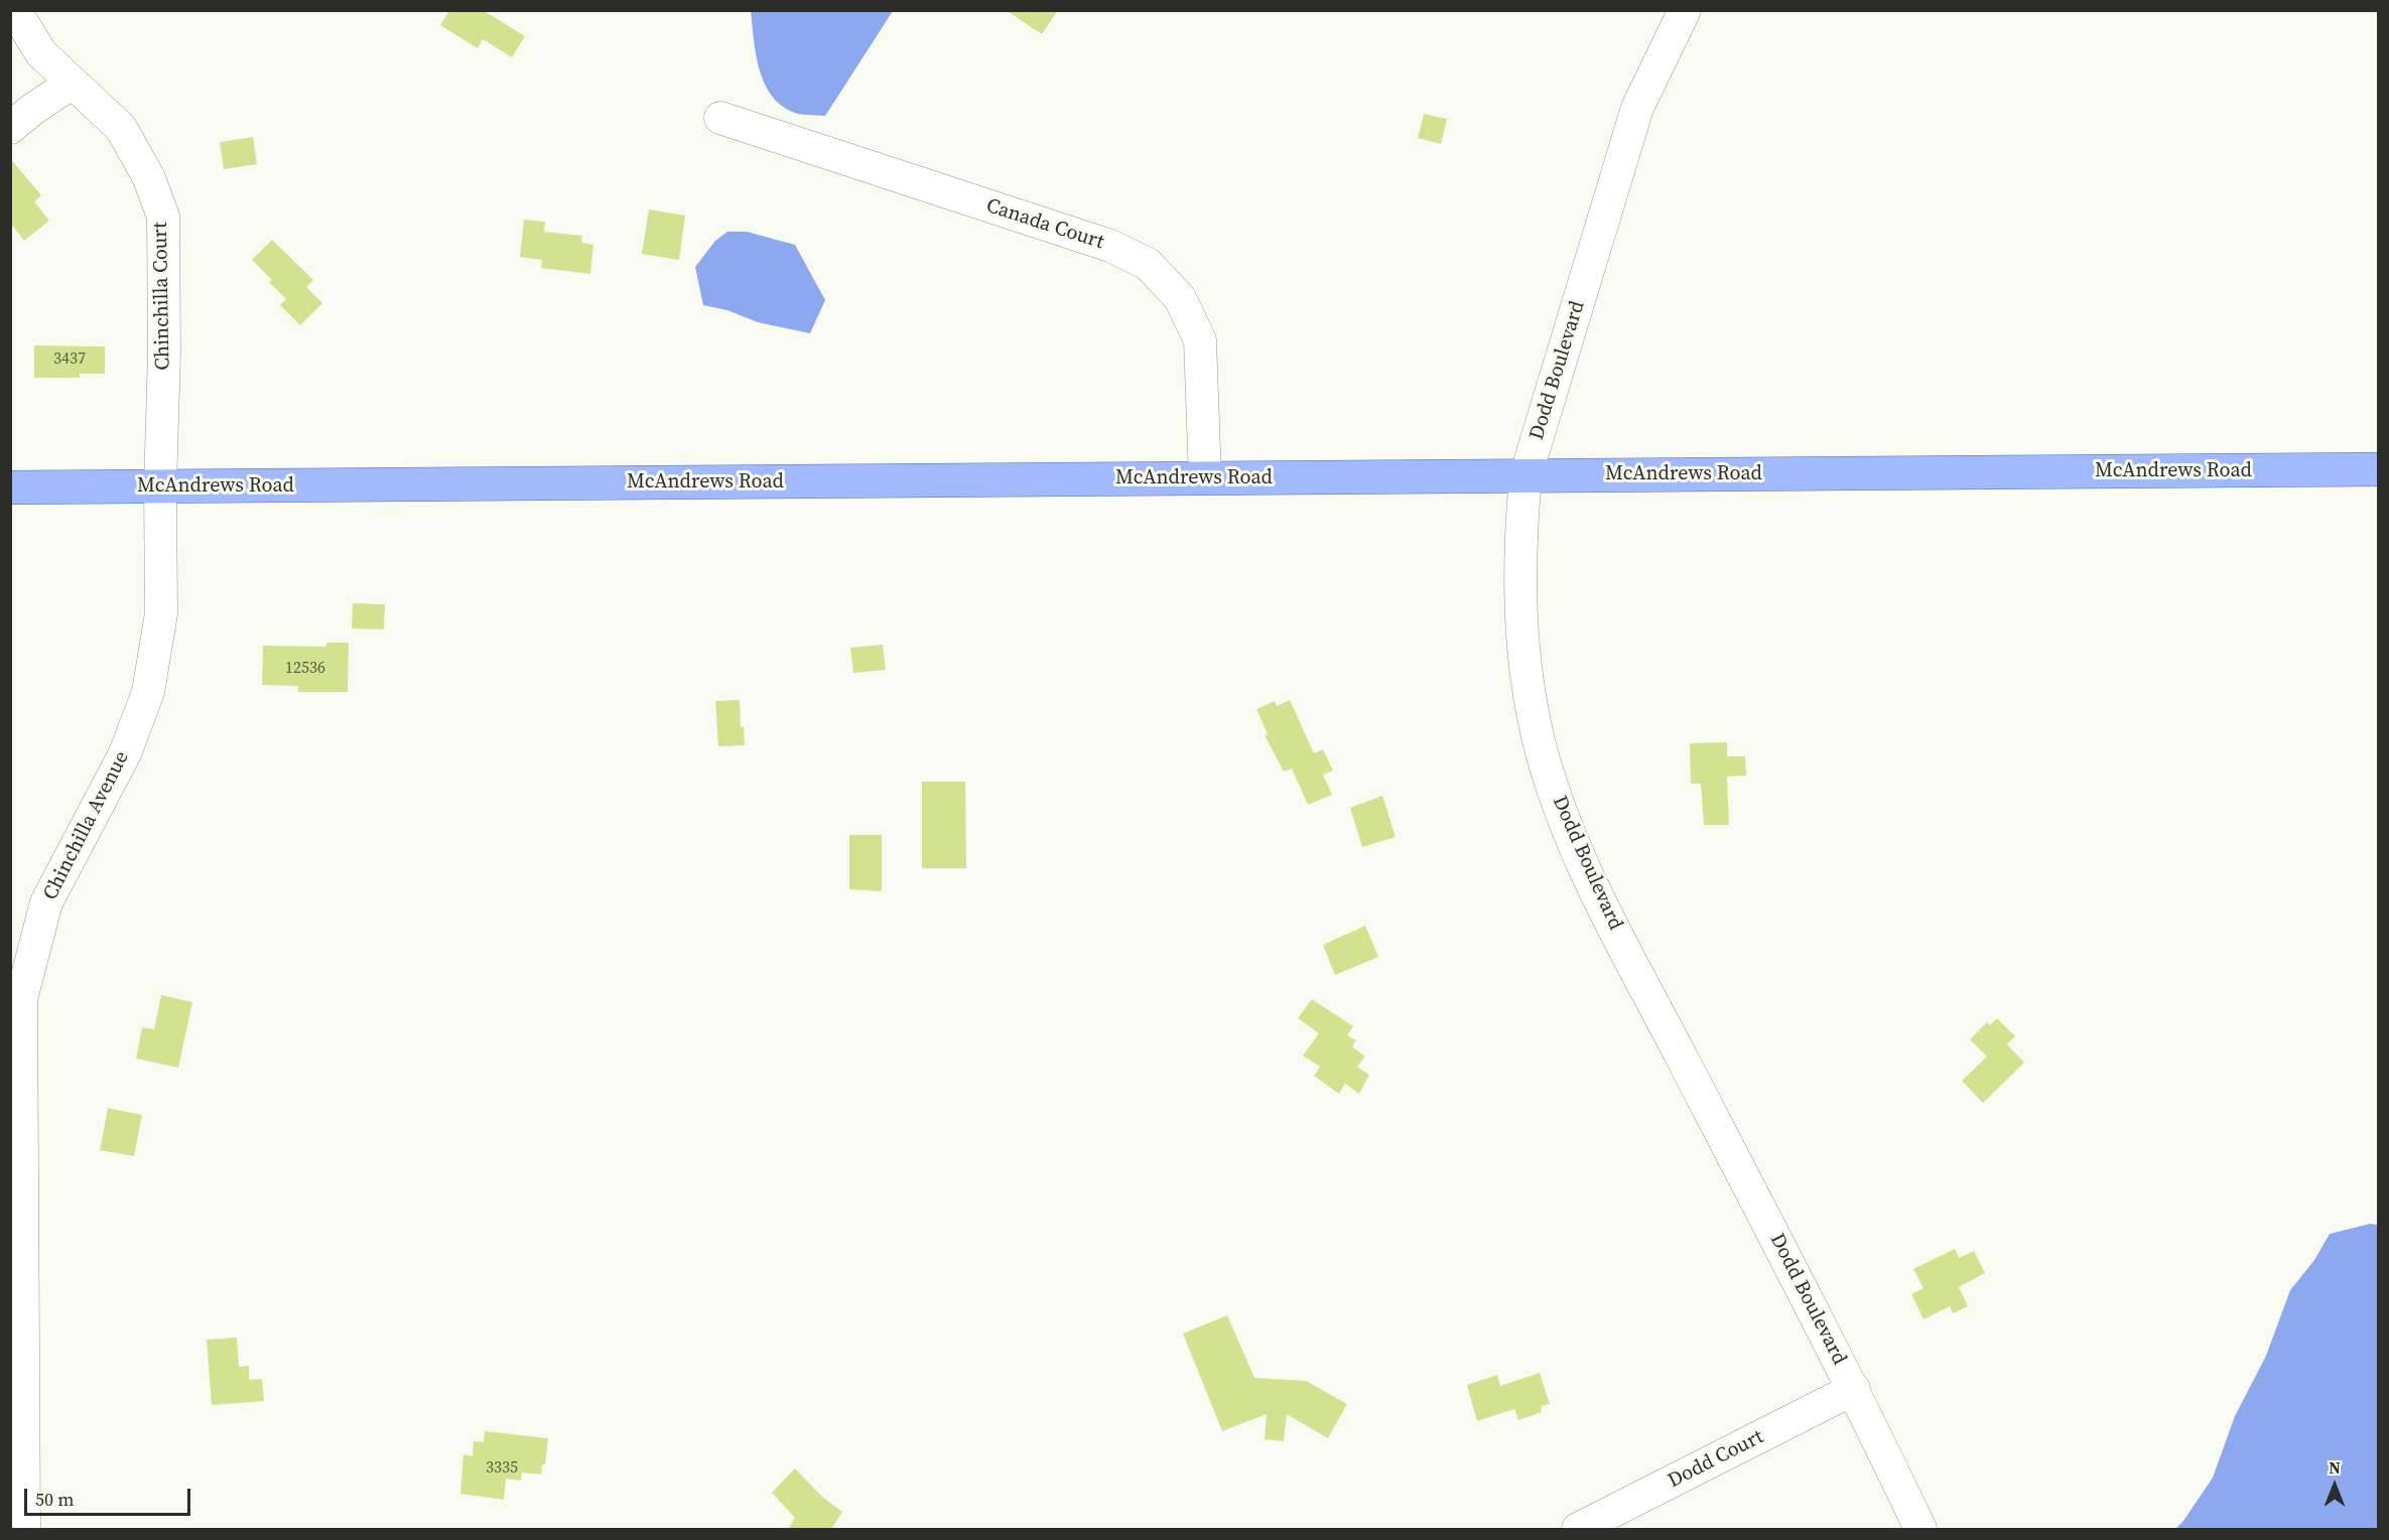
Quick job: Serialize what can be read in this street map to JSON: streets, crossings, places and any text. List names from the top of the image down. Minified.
{"streets":{"main road":["McAndrews Road"],"street":["Canada Court","Chinchilla Court","Dodd Boulevard","Chinchilla Avenue","Dodd Court"]},"crossings":[["Canada Court","McAndrews Road"],["Chinchilla Court","McAndrews Road"],["Chinchilla Court","Chinchilla Avenue"],["Dodd Boulevard","McAndrews Road"],["Dodd Boulevard","Dodd Court"],["McAndrews Road","Chinchilla Avenue"]],"house_numbers":["3437","12536","3335"],"scale_bar":"50 m","north":"top"}
